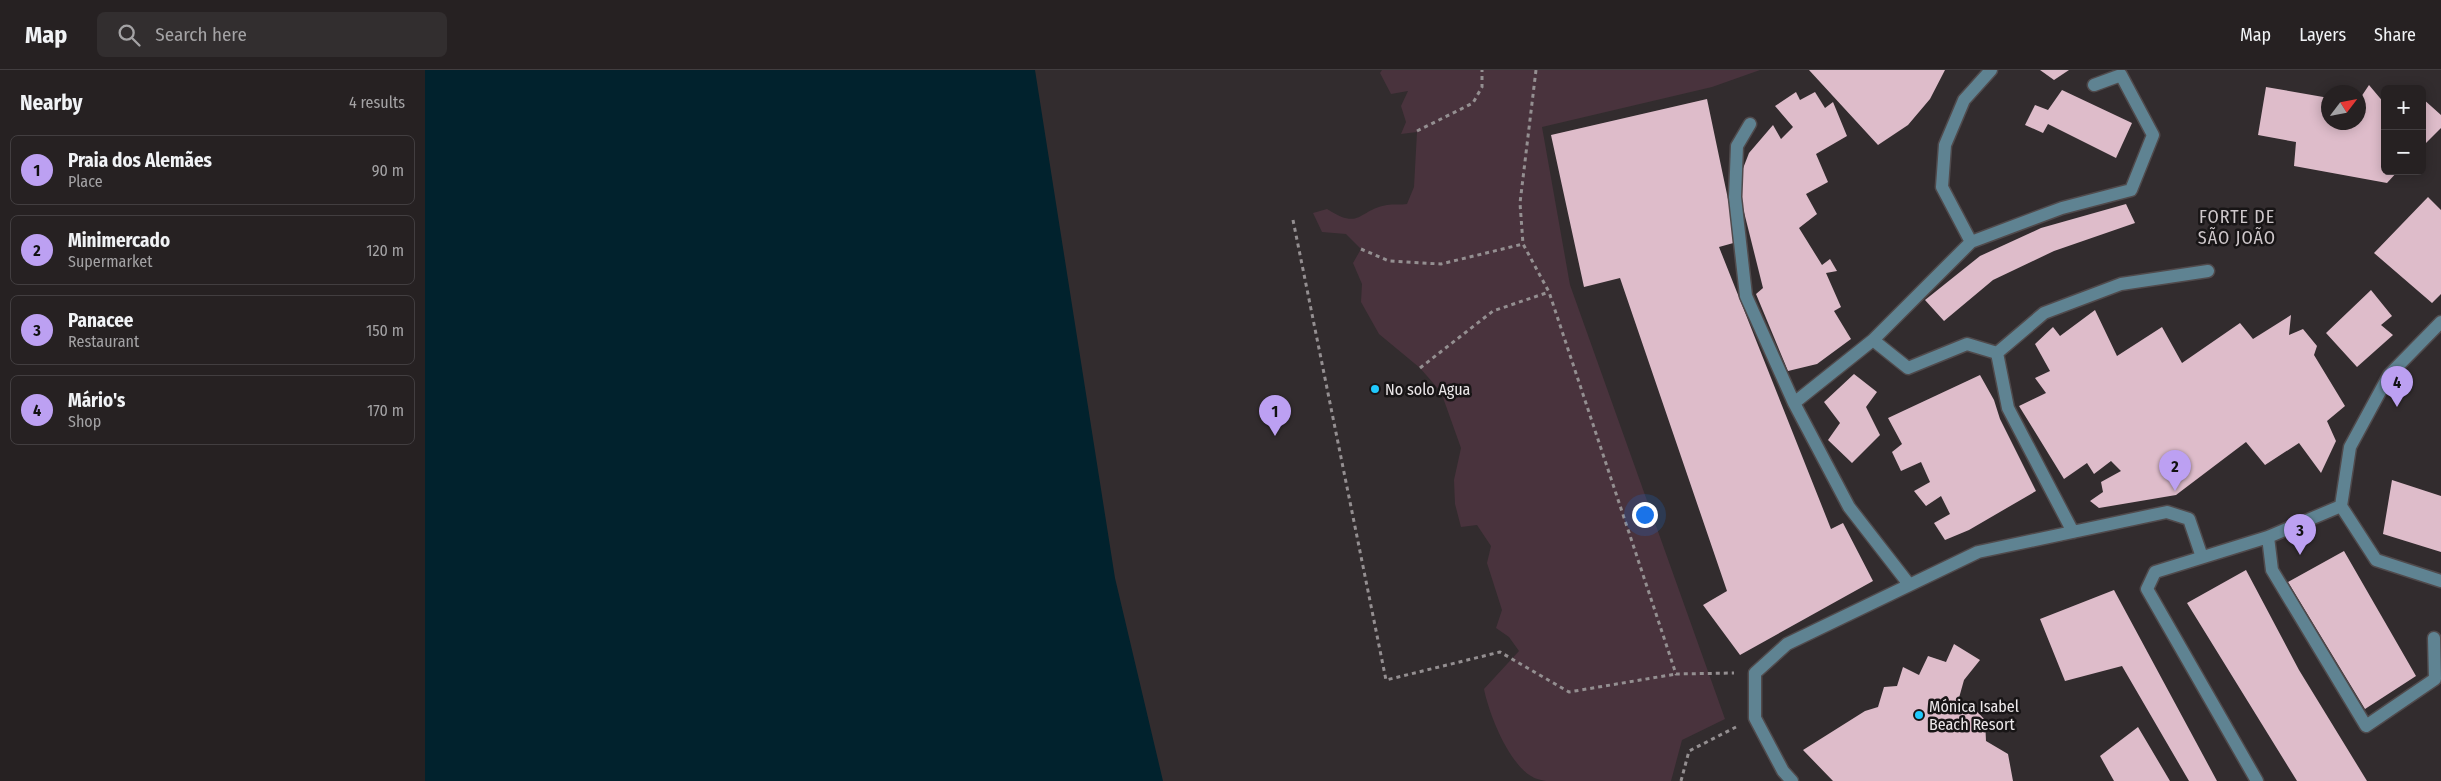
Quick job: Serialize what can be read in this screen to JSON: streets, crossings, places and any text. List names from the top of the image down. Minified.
{"districts":["FORTE DE SÃO JOÃO"],"places":["No solo Agua","Mónica Isabel Beach Resort"],"north":"top right","page":{"header":"Map","search":"Search here","nav":["Map","Layers","Share"],"heading":["Nearby","4 results"],"map_buttons":["+","−"],"list":[{"mark":"1","name":"Praia dos Alemães","note":"Place","value":"90 m"},{"mark":"2","name":"Minimercado","note":"Supermarket","value":"120 m"},{"mark":"3","name":"Panacee","note":"Restaurant","value":"150 m"},{"mark":"4","name":"Mário's","note":"Shop","value":"170 m"}],"pins":["4","1","2","3"]}}
